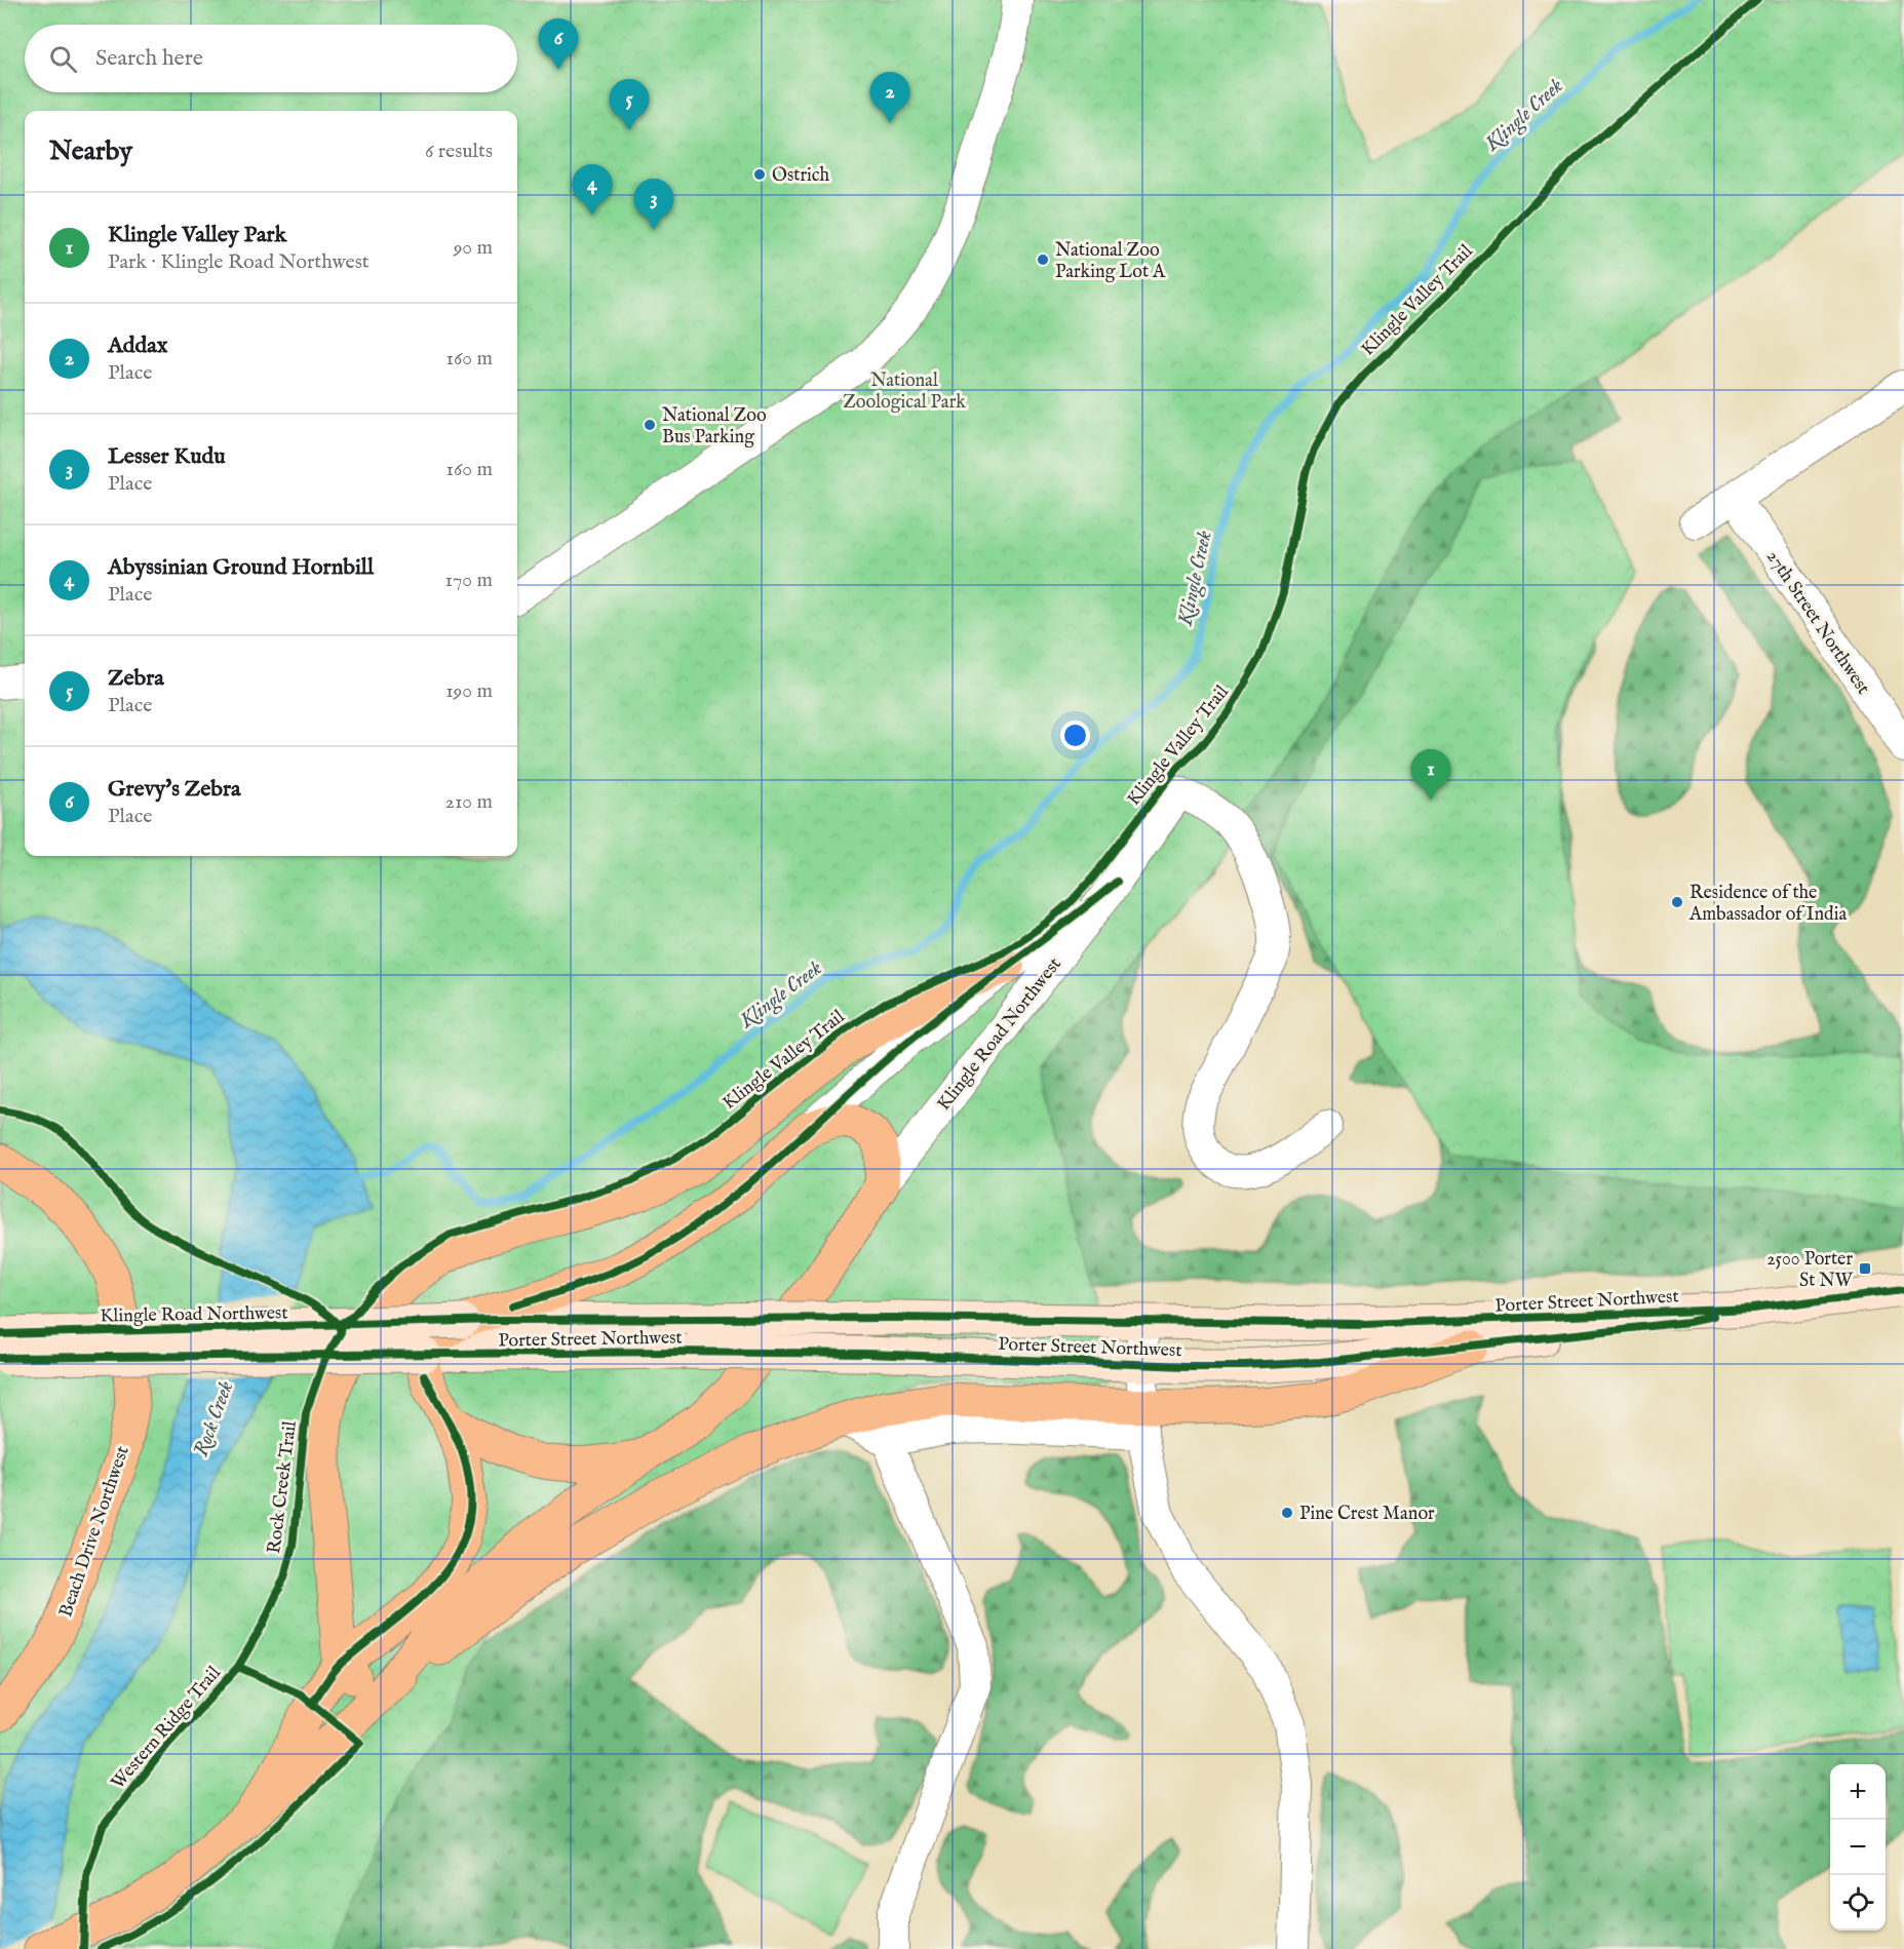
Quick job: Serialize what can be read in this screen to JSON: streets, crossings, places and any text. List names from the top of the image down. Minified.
{"streets":{"main road":["Klingle Road Northwest","Porter Street Northwest","Beach Drive Northwest"],"street":["27th Street Northwest"],"cycle path":["Klingle Valley Trail","Rock Creek Trail"]},"crossings":[["Klingle Road Northwest","Porter Street Northwest"]],"water":["Klingle Creek","Rock Creek"],"parks":["National Zoological Park"],"places":{"other":["Ostrich","National Zoo Parking Lot A","National Zoo Bus Parking","Residence of the Ambassador of India","Pine Crest Manor"],"transit":["2500 Porter St NW"]},"page":{"pins":["6","2","5","4","3","1"],"search":"Search here","heading":["Nearby","6 results"],"list":[{"mark":"1","name":"Klingle Valley Park","note":"Park · Klingle Road Northwest","value":"90 m"},{"mark":"2","name":"Addax","note":"Place","value":"160 m"},{"mark":"3","name":"Lesser Kudu","note":"Place","value":"160 m"},{"mark":"4","name":"Abyssinian Ground Hornbill","note":"Place","value":"170 m"},{"mark":"5","name":"Zebra","note":"Place","value":"190 m"},{"mark":"6","name":"Grevy's Zebra","note":"Place","value":"210 m"}],"map_buttons":["+","−"]}}
